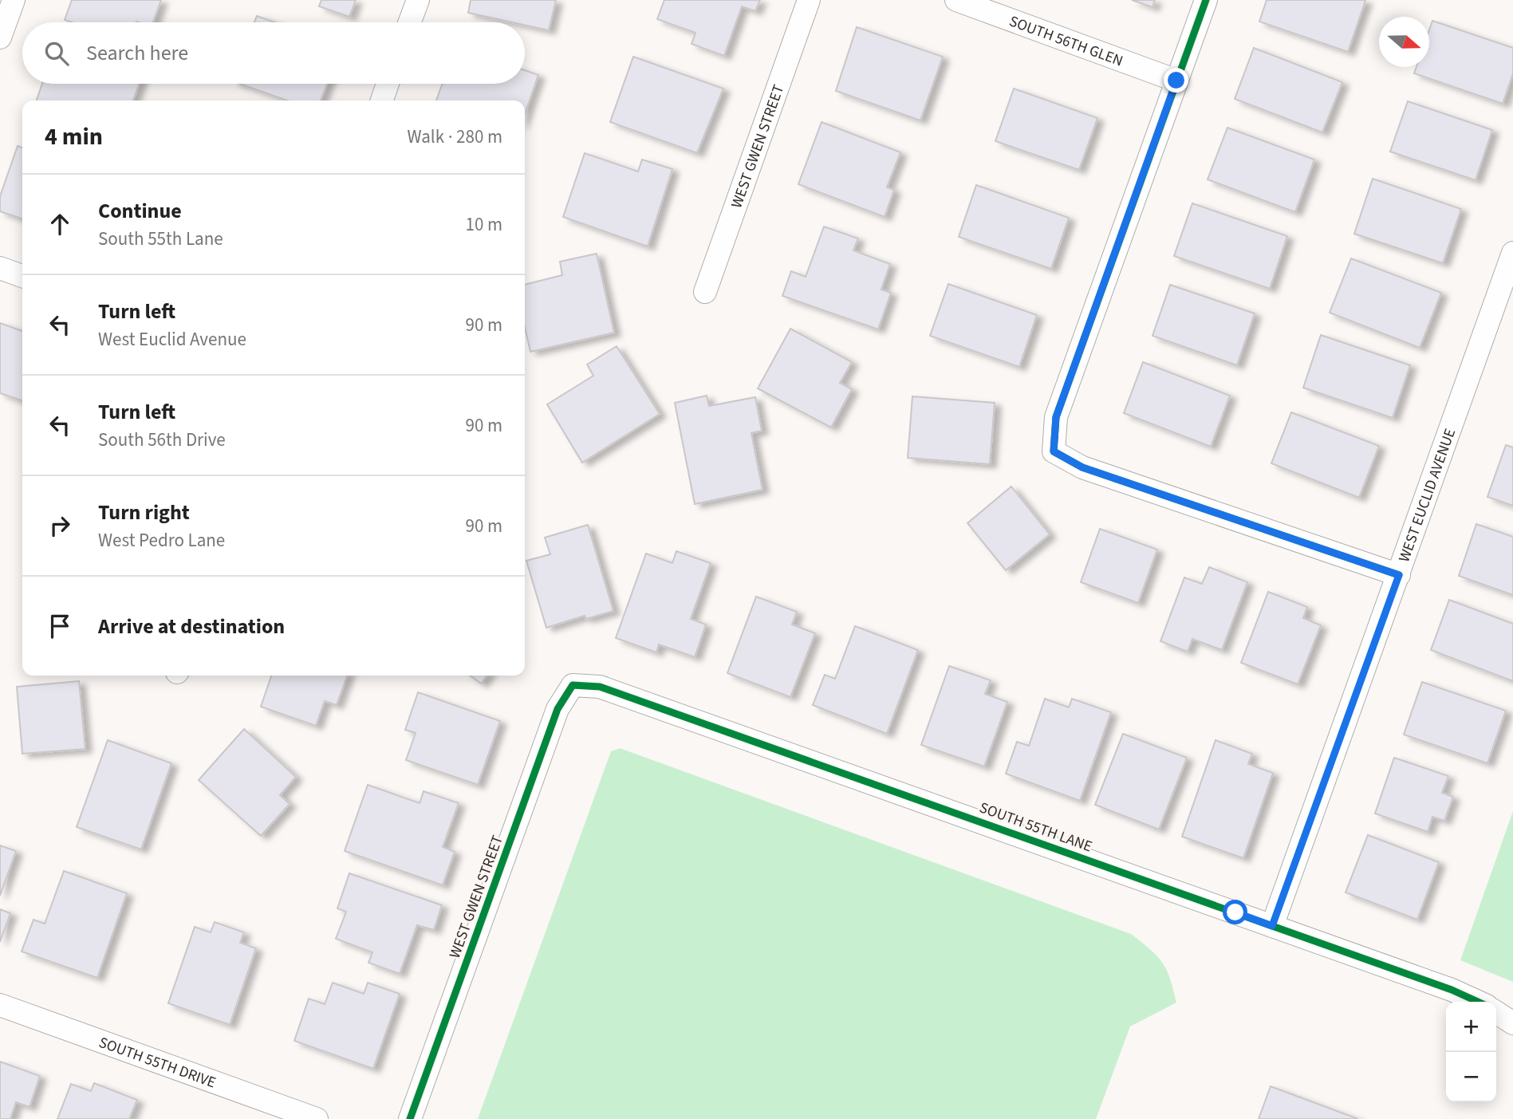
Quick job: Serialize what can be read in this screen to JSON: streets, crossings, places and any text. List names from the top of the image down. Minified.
{"streets":{"street":["SOUTH 56TH GLEN","WEST GWEN STREET","WEST EUCLID AVENUE","SOUTH 55TH LANE","SOUTH 55TH DRIVE"]},"crossings":[["WEST GWEN STREET","SOUTH 55TH LANE"],["WEST EUCLID AVENUE","SOUTH 55TH LANE"]],"north":"right","page":{"search":"Search here","heading":["4 min","Walk · 280 m"],"list":[["Continue","South 55th Lane","10 m"],["Turn left","West Euclid Avenue","90 m"],["Turn left","South 56th Drive","90 m"],["Turn right","West Pedro Lane","90 m"],"Arrive at destination"],"map_buttons":["+","−"]}}
